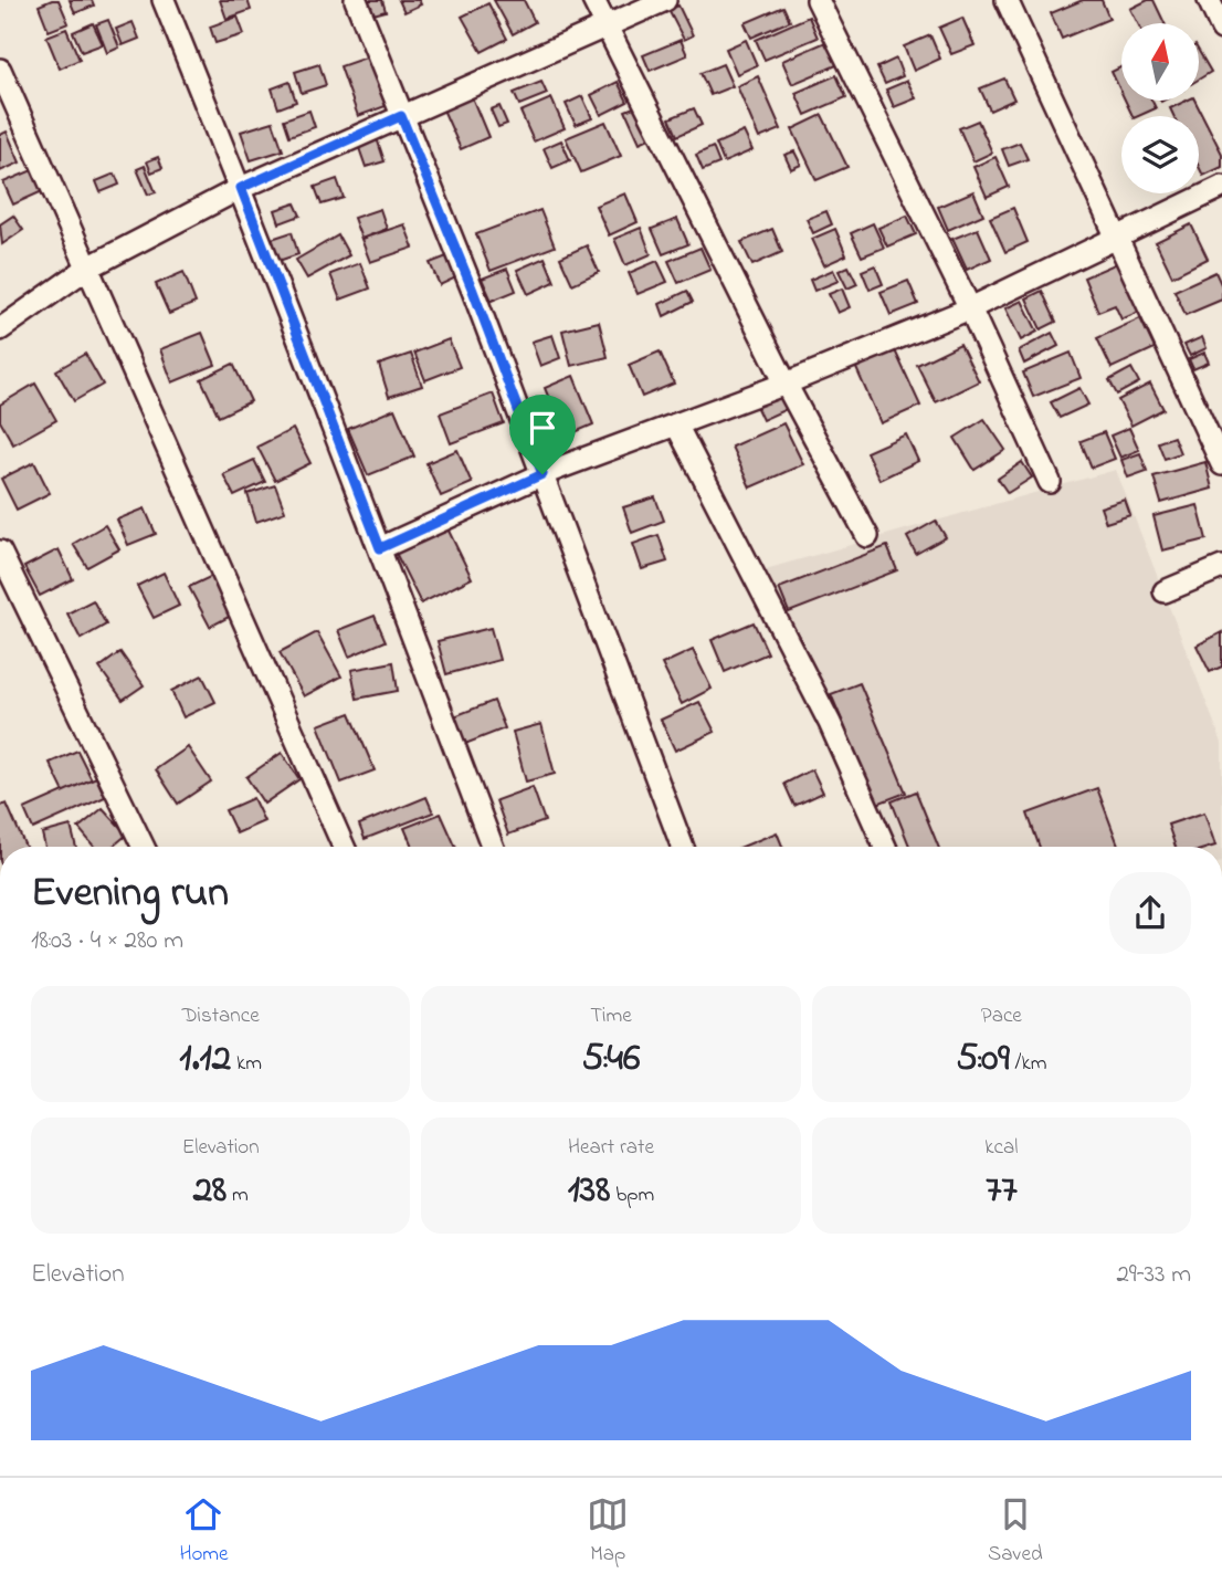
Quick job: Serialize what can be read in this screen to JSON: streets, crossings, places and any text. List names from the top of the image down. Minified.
{"north":"top","page":{"heading":["Evening run","18:03 · 4 × 280 m"],"stats":[["Distance","1.12 km"],["Time","5:46"],["Pace","5:09 /km"],["Elevation","28 m"],["Heart rate","138 bpm"],["kcal","77"]],"chart":["Elevation","29–33 m"],"tabs":["Home","Map","Saved"]}}
